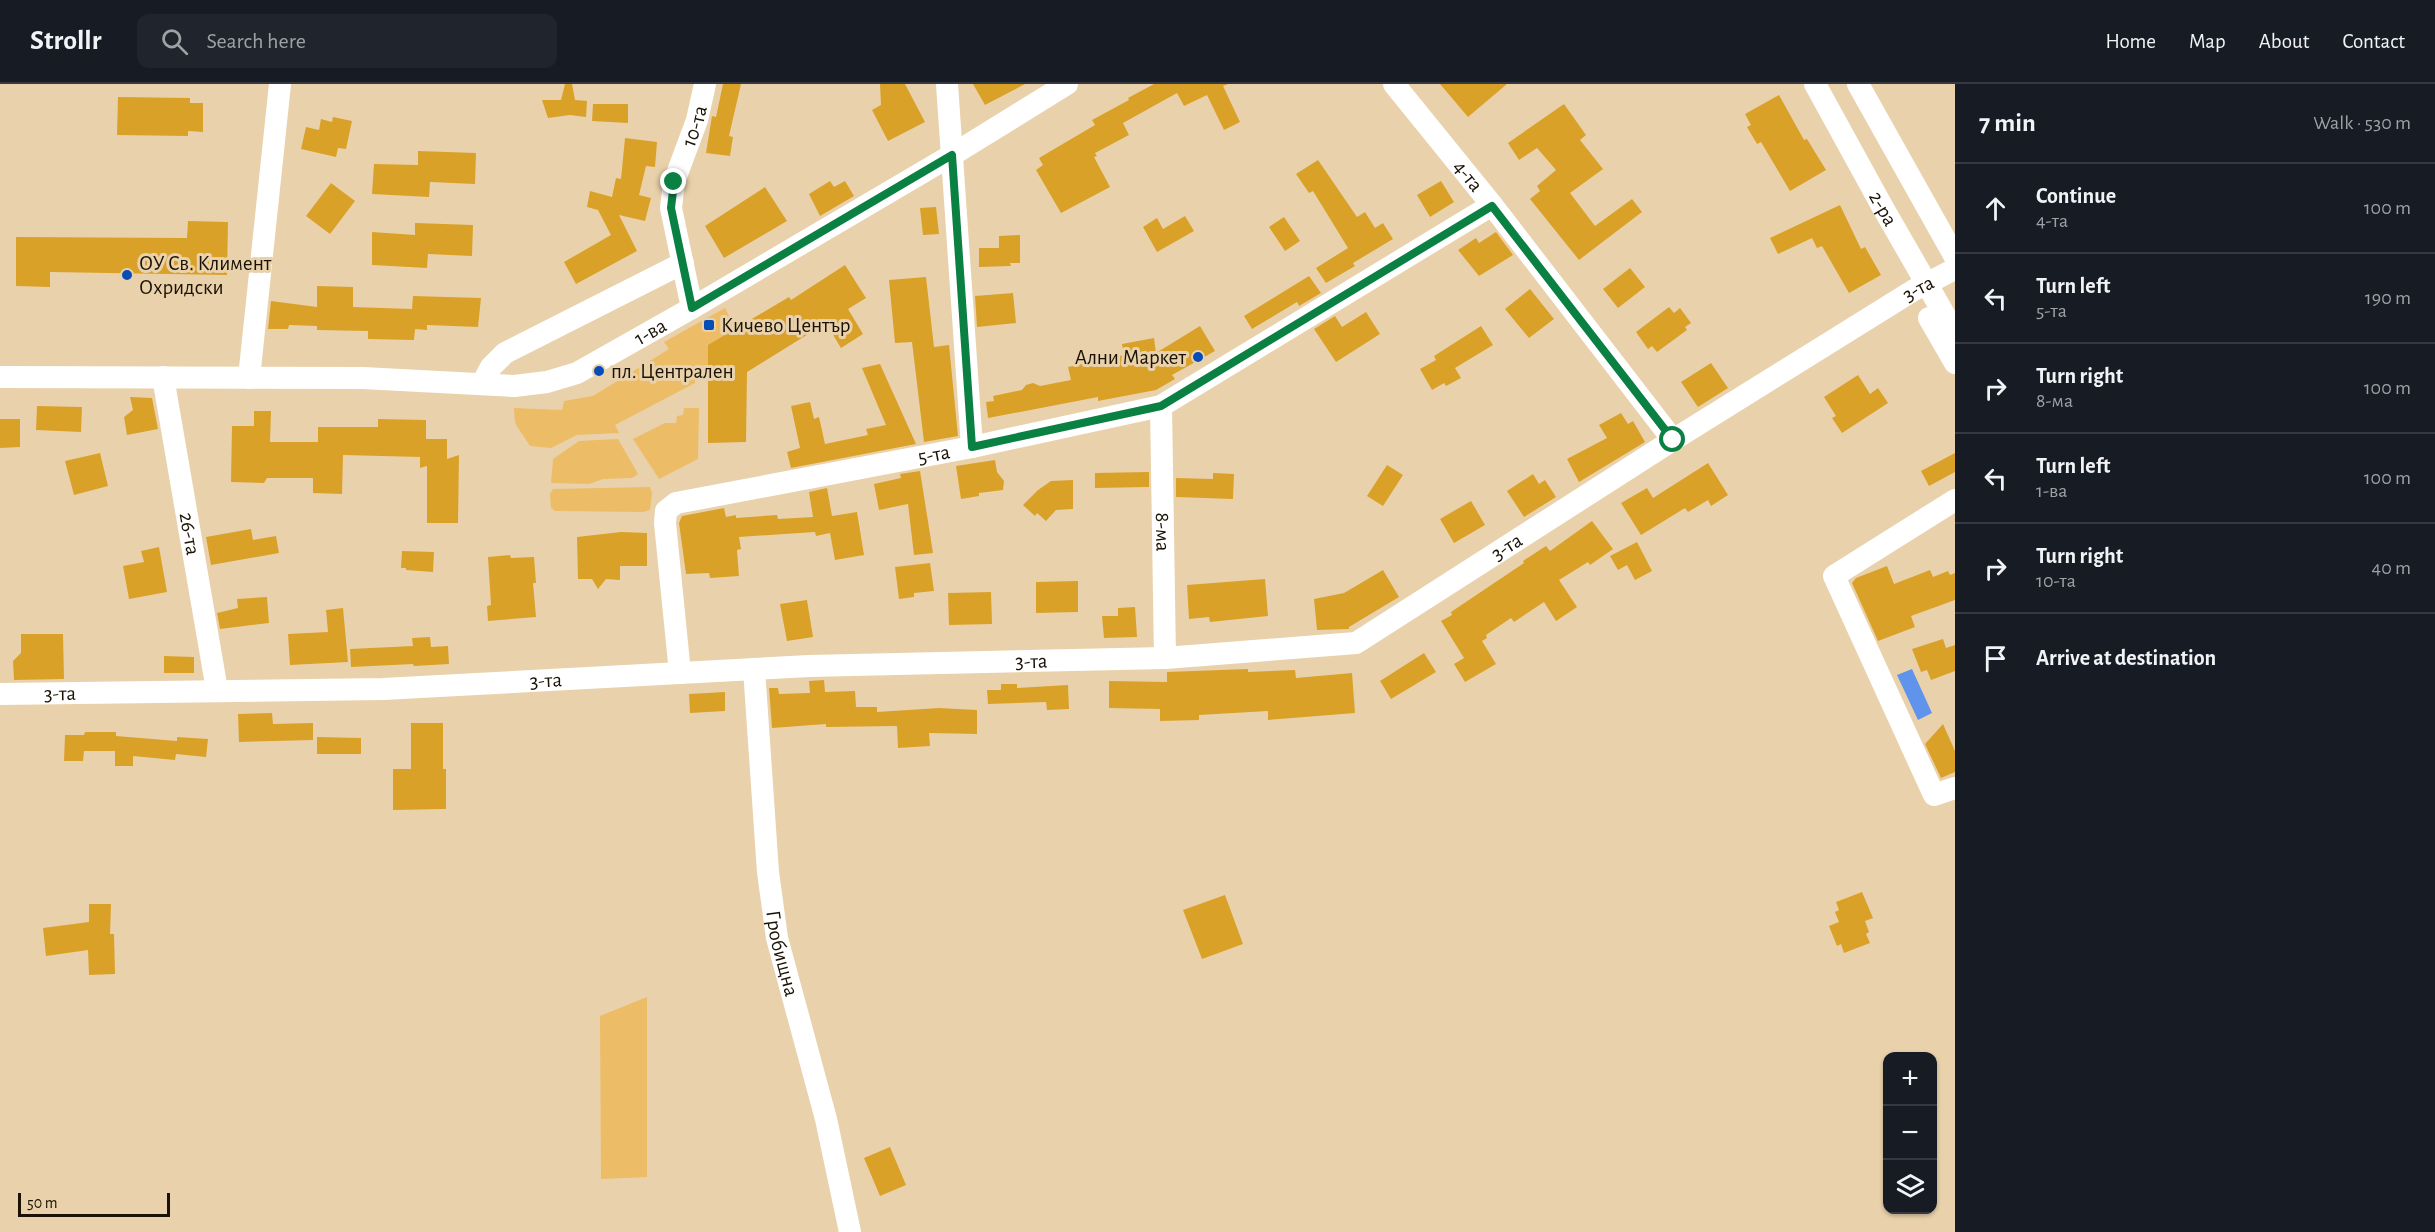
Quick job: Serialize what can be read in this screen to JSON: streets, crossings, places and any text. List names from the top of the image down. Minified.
{"streets":{"street":["10-та","4-та","2-ра","3-та","1-ва","5-та","8-ма","26-та","Гробищна"]},"crossings":[["10-та","1-ва"],["4-та","3-та"],["4-та","5-та"],["2-ра","3-та"],["3-та","5-та"],["3-та","8-ма"],["3-та","26-та"],["3-та","Гробищна"],["1-ва","26-та"],["5-та","8-ма"]],"places":{"other":["ОУ Св. Климент Охридски","Ални Маркет","пл. Централен"],"transit":["Кичево Център"]},"scale_bar":"50 m","page":{"header":"Strollr","search":"Search here","nav":["Home","Map","About","Contact"],"heading":["7 min","Walk · 530 m"],"list":[["Continue","4-та","100 m"],["Turn left","5-та","190 m"],["Turn right","8-ма","100 m"],["Turn left","1-ва","100 m"],["Turn right","10-та","40 m"],"Arrive at destination"],"map_buttons":["+","−"],"scale":"50 m"}}
